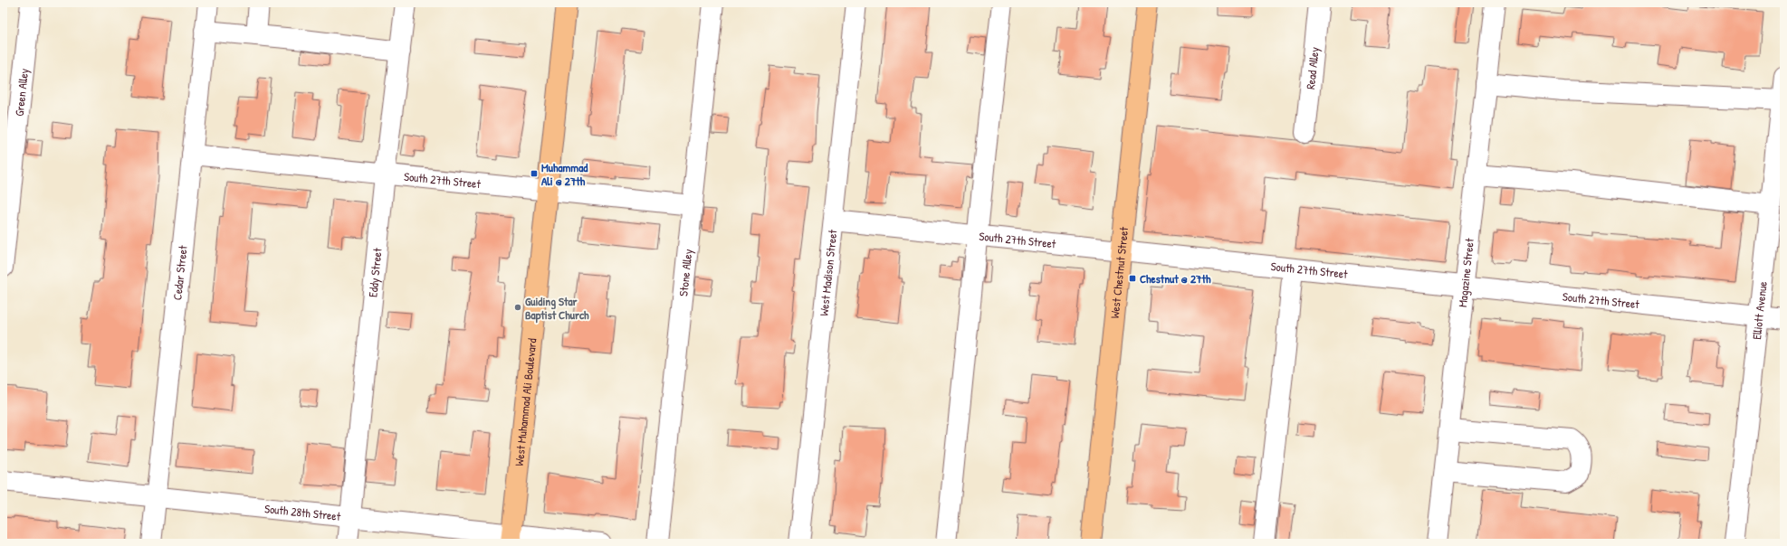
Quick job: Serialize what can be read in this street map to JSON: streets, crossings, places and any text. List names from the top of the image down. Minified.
{"streets":{"main road":["West Chestnut Street","West Muhammad Ali Boulevard"],"street":["Read Alley","Green Alley","South 27th Street","Cedar Street","Eddy Street","Stone Alley","West Madison Street","Magazine Street","Elliott Avenue","South 28th Street"]},"crossings":[["South 27th Street","Cedar Street"],["South 27th Street","Eddy Street"],["South 27th Street","Stone Alley"],["South 27th Street","West Madison Street"],["South 27th Street","West Chestnut Street"],["South 27th Street","Magazine Street"],["South 27th Street","Elliott Avenue"],["South 27th Street","West Muhammad Ali Boulevard"],["Cedar Street","South 28th Street"],["Eddy Street","South 28th Street"],["West Muhammad Ali Boulevard","South 28th Street"]],"places":{"transit":["Muhammad Ali @ 27th","Chestnut @ 27th"],"other":["Guiding Star Baptist Church"]}}
